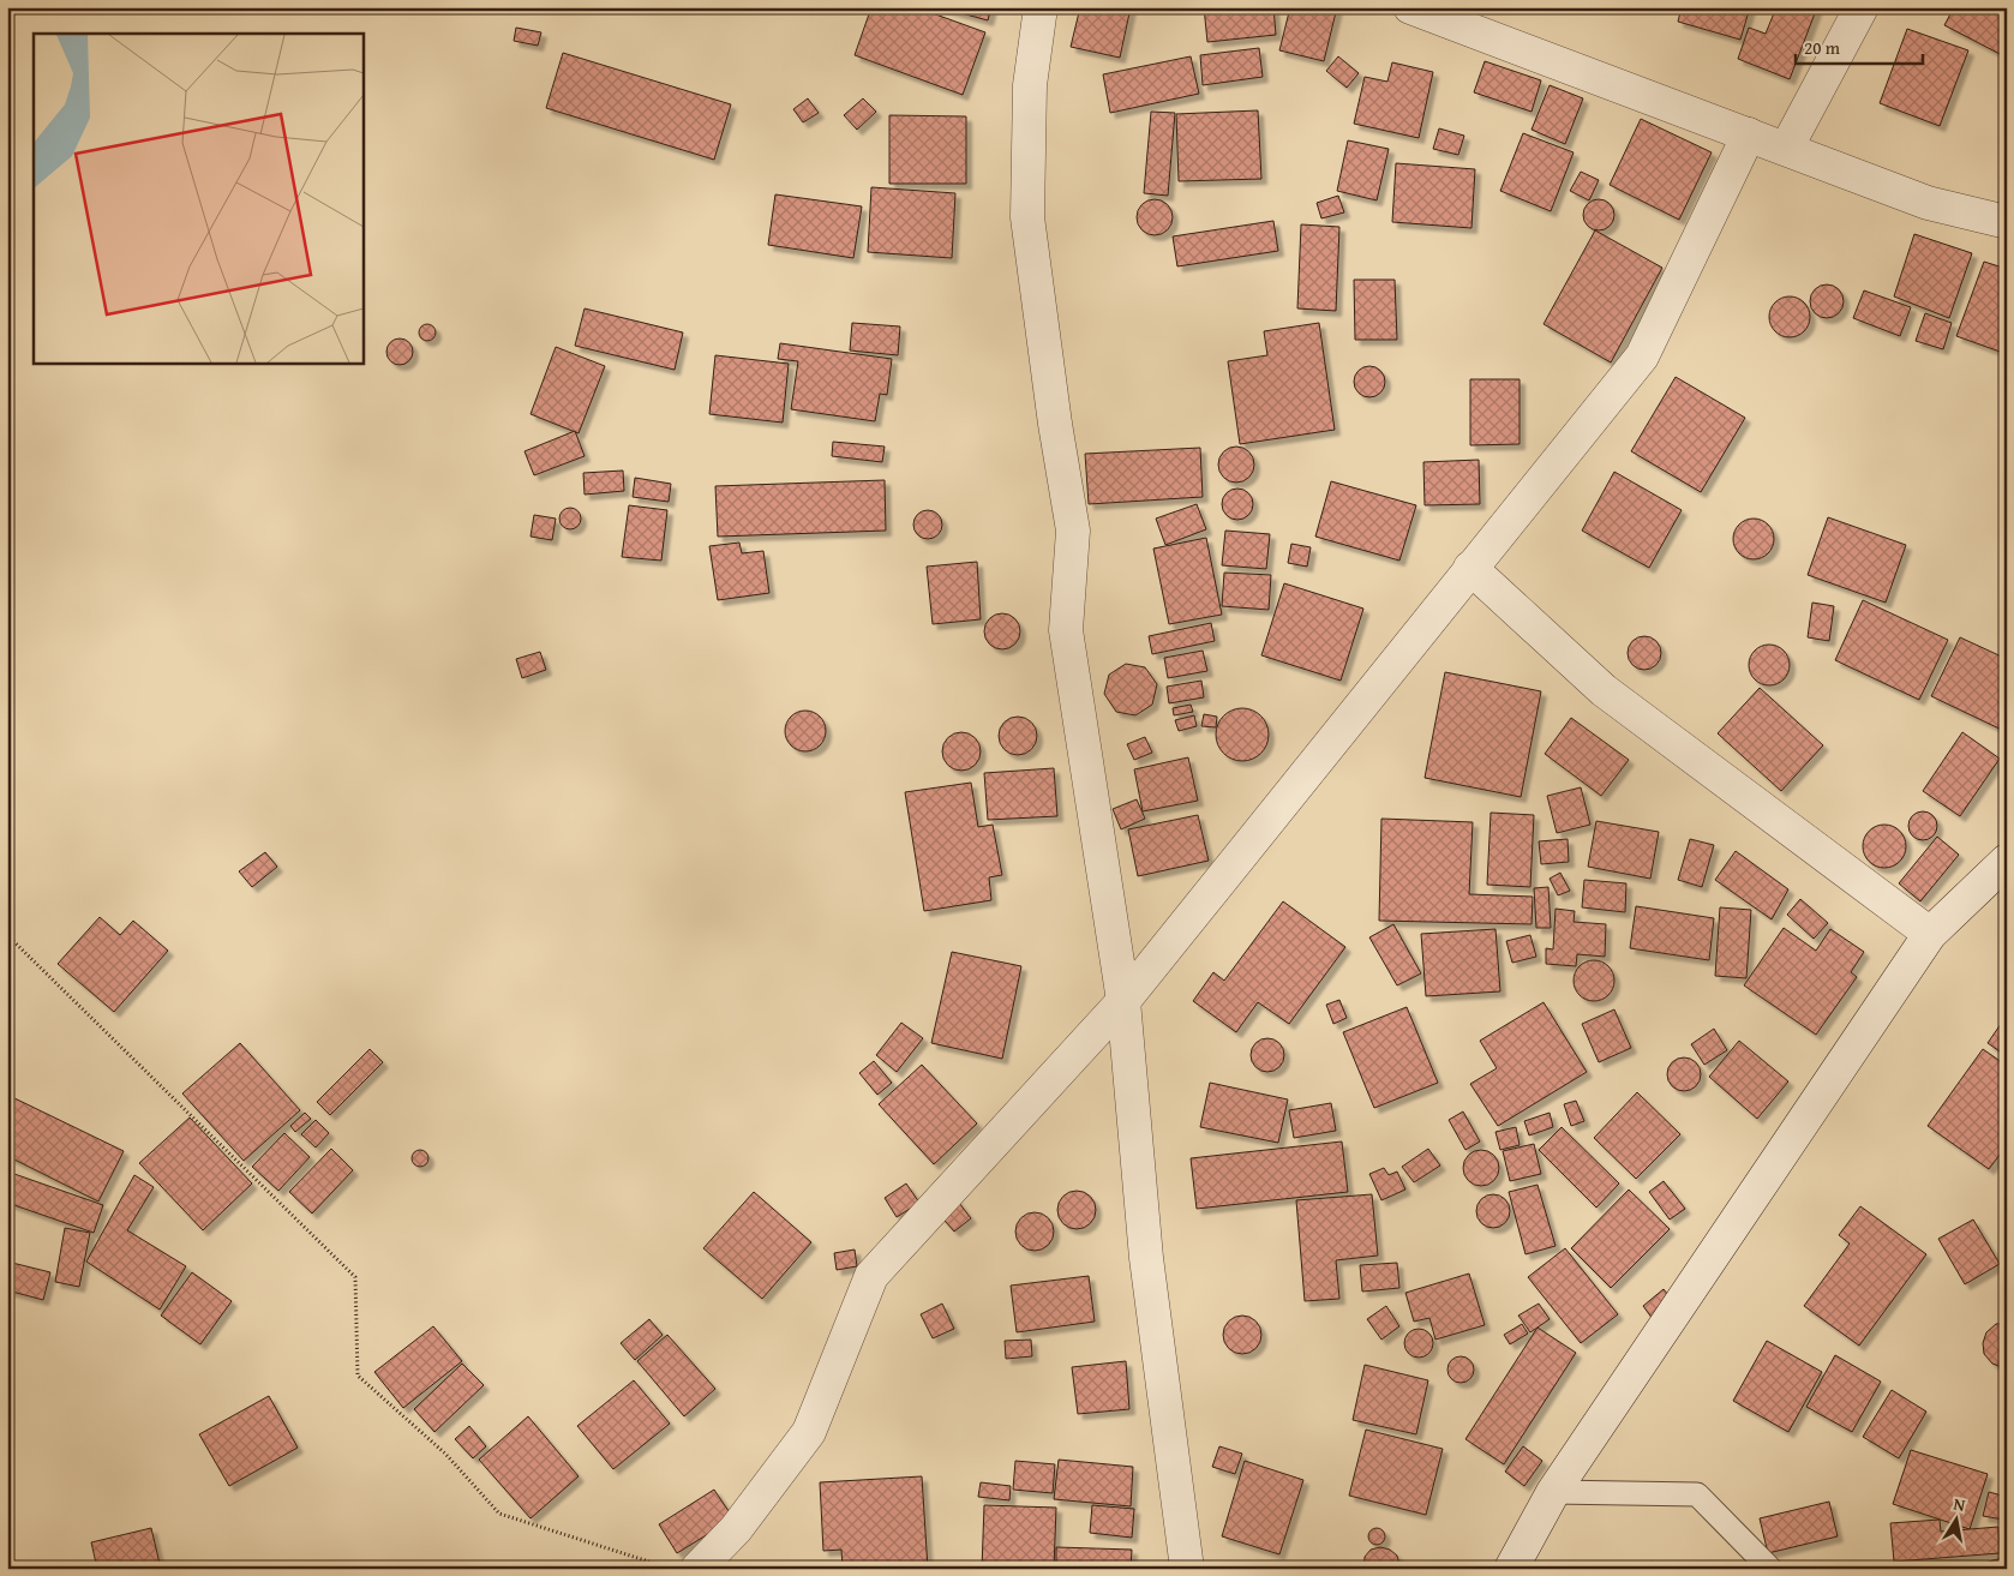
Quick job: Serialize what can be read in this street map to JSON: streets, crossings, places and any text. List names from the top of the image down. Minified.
{"scale_bar":"20 m","north":"top"}
